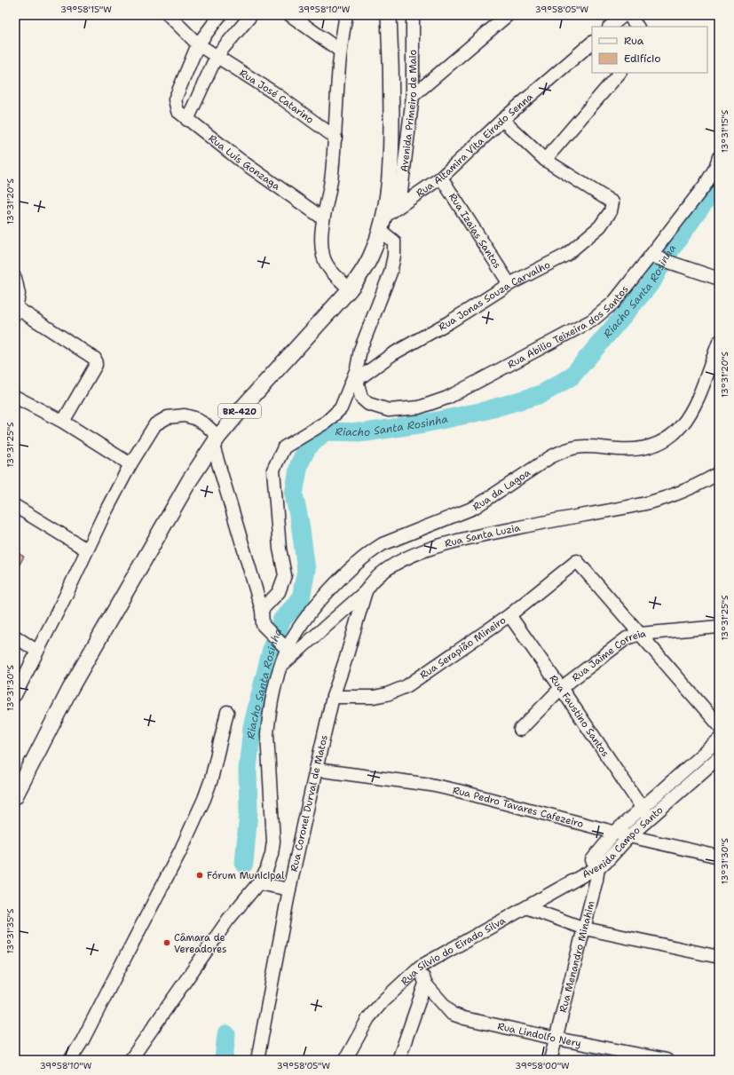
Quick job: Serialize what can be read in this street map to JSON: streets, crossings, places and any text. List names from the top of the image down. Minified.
{"streets":{"main road":["BR-420"],"street":["Rua José Catarino","Avenida Primeiro de Maio","Rua Altamira Vita Eirado Senna","Rua Luís Gonzaga","Rua Izaias Santos","Rua Jonas Souza Carvalho","Rua Abilio Teixeira dos Santos","Rua da Lagoa","Rua Santa Luzia","Rua Serapião Mineiro","Rua Jaime Correia","Rua Faustino Santos","Rua Coronel Durval de Matos","Rua Pedro Tavares Cafezeiro","Avenida Campo Santo","Rua Silvio do Eirado Silva","Rua Menandro Minahim","Rua Lindolfo Nery"]},"crossings":[["Rua José Catarino","Rua Luís Gonzaga"],["Avenida Primeiro de Maio","Rua Altamira Vita Eirado Senna"],["Rua Altamira Vita Eirado Senna","Rua Izaias Santos"],["Rua Altamira Vita Eirado Senna","BR-420"],["Rua Izaias Santos","Rua Jonas Souza Carvalho"],["Rua Jonas Souza Carvalho","Rua Abilio Teixeira dos Santos"],["Rua da Lagoa","Rua Santa Luzia"],["Rua Santa Luzia","Rua Coronel Durval de Matos"],["Rua Serapião Mineiro","Rua Jaime Correia"],["Rua Serapião Mineiro","Rua Faustino Santos"],["Rua Serapião Mineiro","Rua Coronel Durval de Matos"],["Rua Jaime Correia","Rua Faustino Santos"],["Rua Faustino Santos","Avenida Campo Santo"],["Rua Coronel Durval de Matos","Rua Pedro Tavares Cafezeiro"],["Rua Pedro Tavares Cafezeiro","Avenida Campo Santo"],["Avenida Campo Santo","Rua Silvio do Eirado Silva"],["Avenida Campo Santo","Rua Menandro Minahim"],["Rua Silvio do Eirado Silva","Rua Menandro Minahim"],["Rua Menandro Minahim","Rua Lindolfo Nery"]],"water":["Riacho Santa Rosinha"],"places":["Fórum Municipal","Câmara de Vereadores"],"legend":["Rua","Edifício"],"coordinates":["39°58'15\"W","39°58'10\"W","39°58'05\"W","13°31'15\"S","13°31'20\"S","13°31'25\"S","13°31'30\"S","13°31'35\"S","39°58'00\"W"]}
